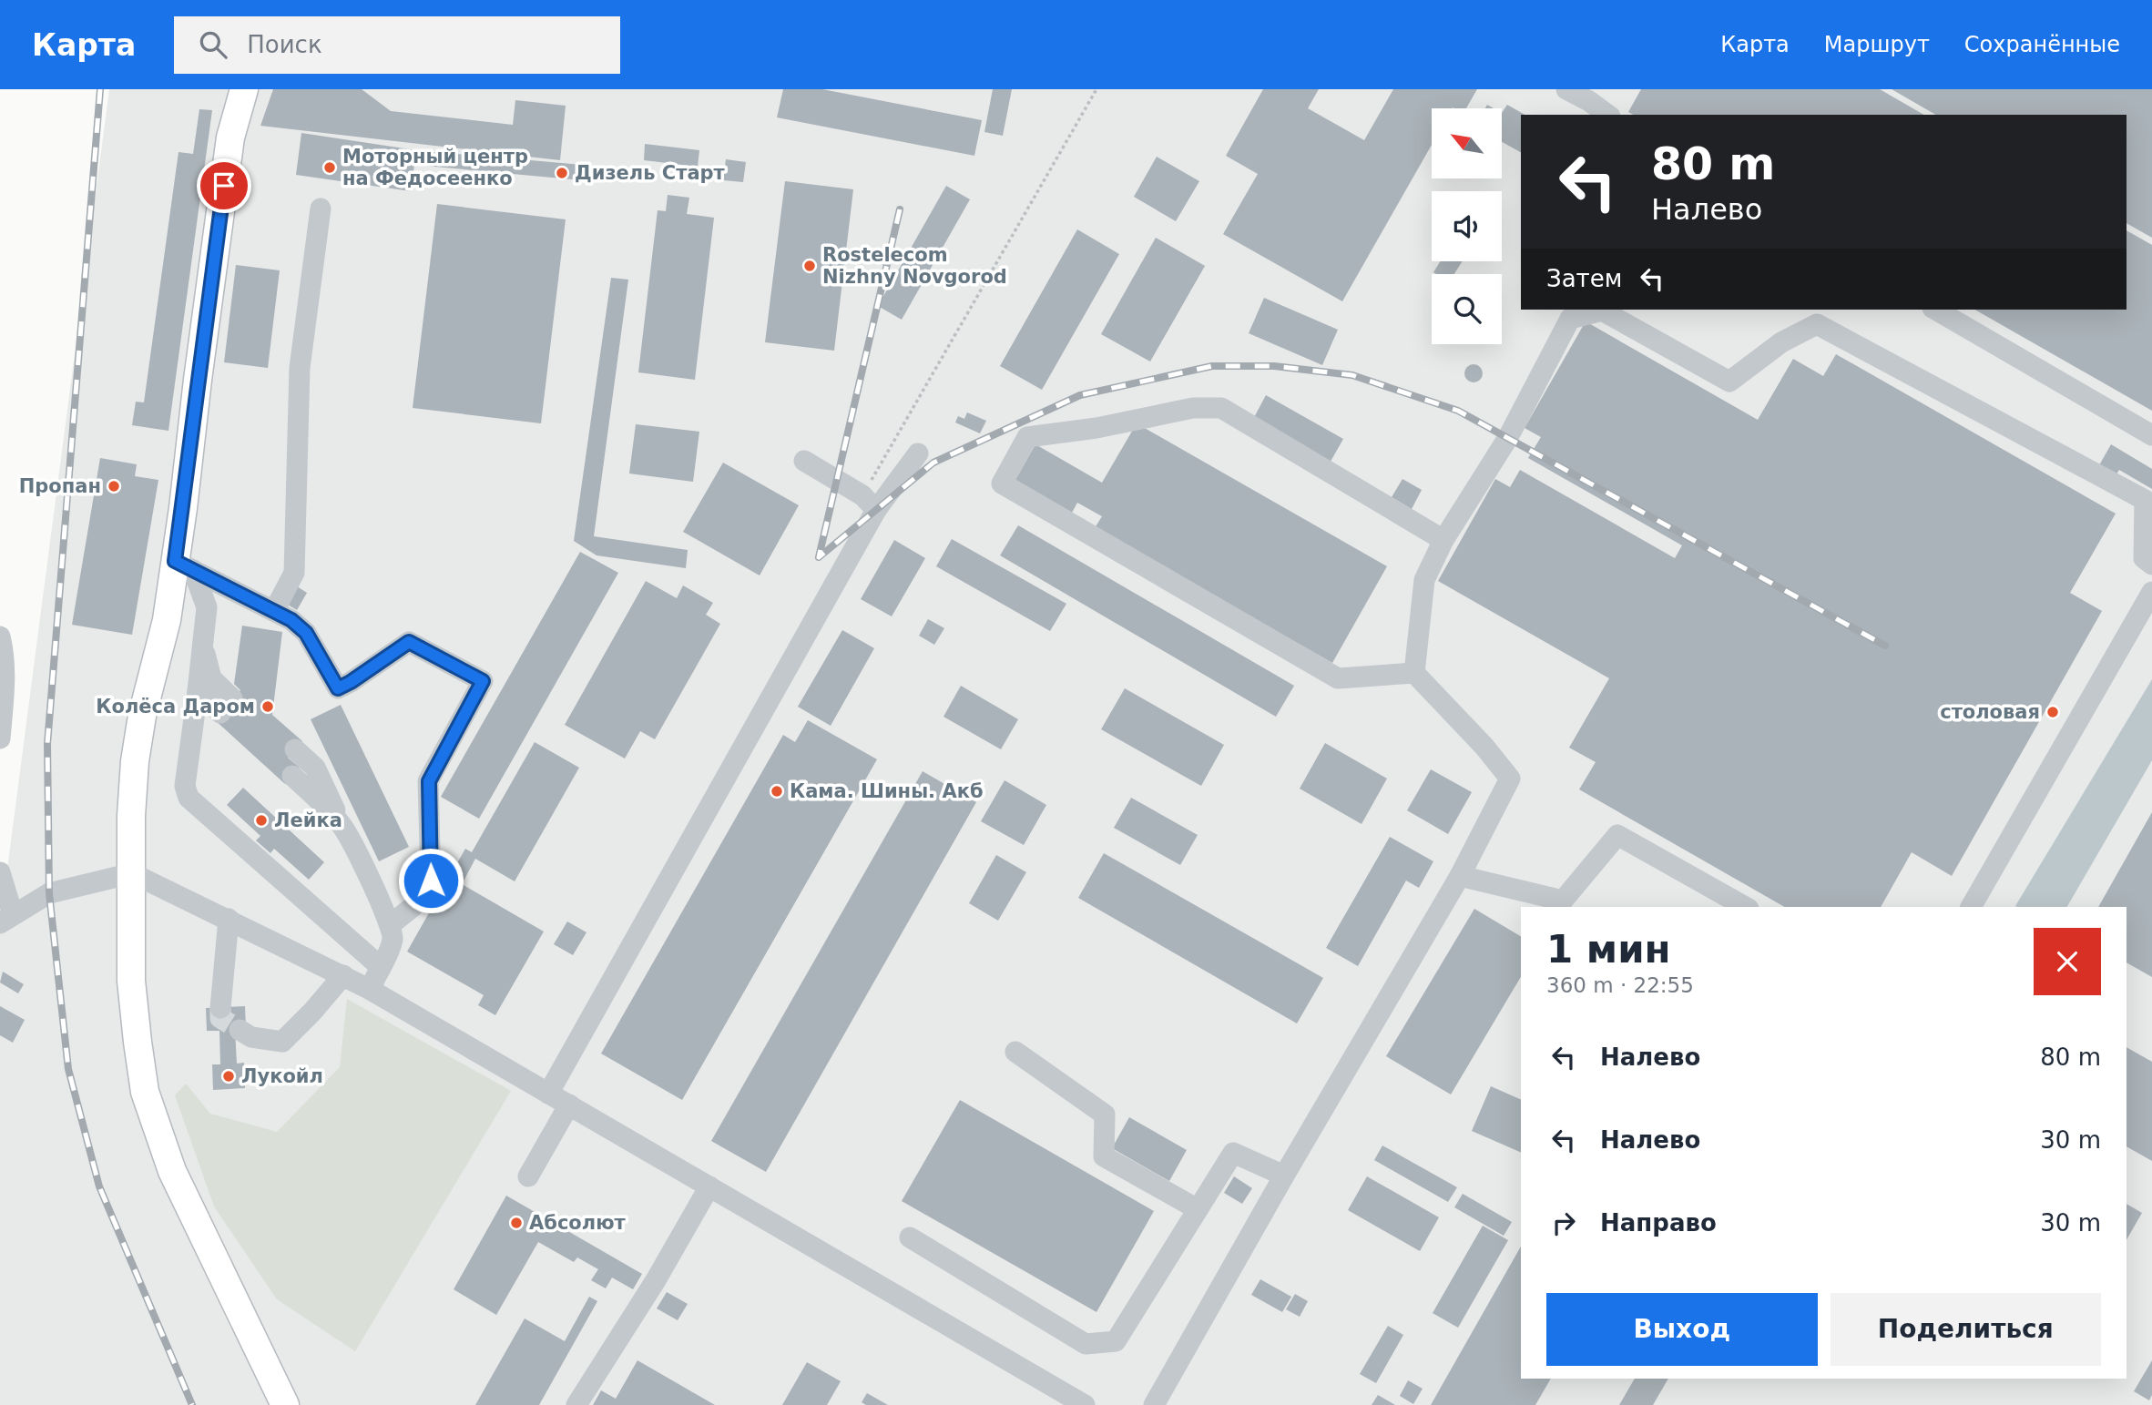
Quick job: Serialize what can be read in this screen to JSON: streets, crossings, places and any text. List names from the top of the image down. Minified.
{"places":["Моторный центр на Федосеенко","Дизель Старт","Rostelecom Nizhny Novgorod","Пропан","Колёса Даром","столовая","Кама. Шины. Акб","Лейка","Лукойл","Абсолют"],"north":"top left","page":{"header":"Карта","search":"Поиск","nav":["Карта","Маршрут","Сохранённые"],"turn":["80 m","Налево"],"then":"Затем","heading":["1 мин","360 m · 22:55"],"list":[{"name":"Налево","value":"80 m"},{"name":"Налево","value":"30 m"},{"name":"Направо","value":"30 m"}],"buttons":["Выход","Поделиться"]}}
